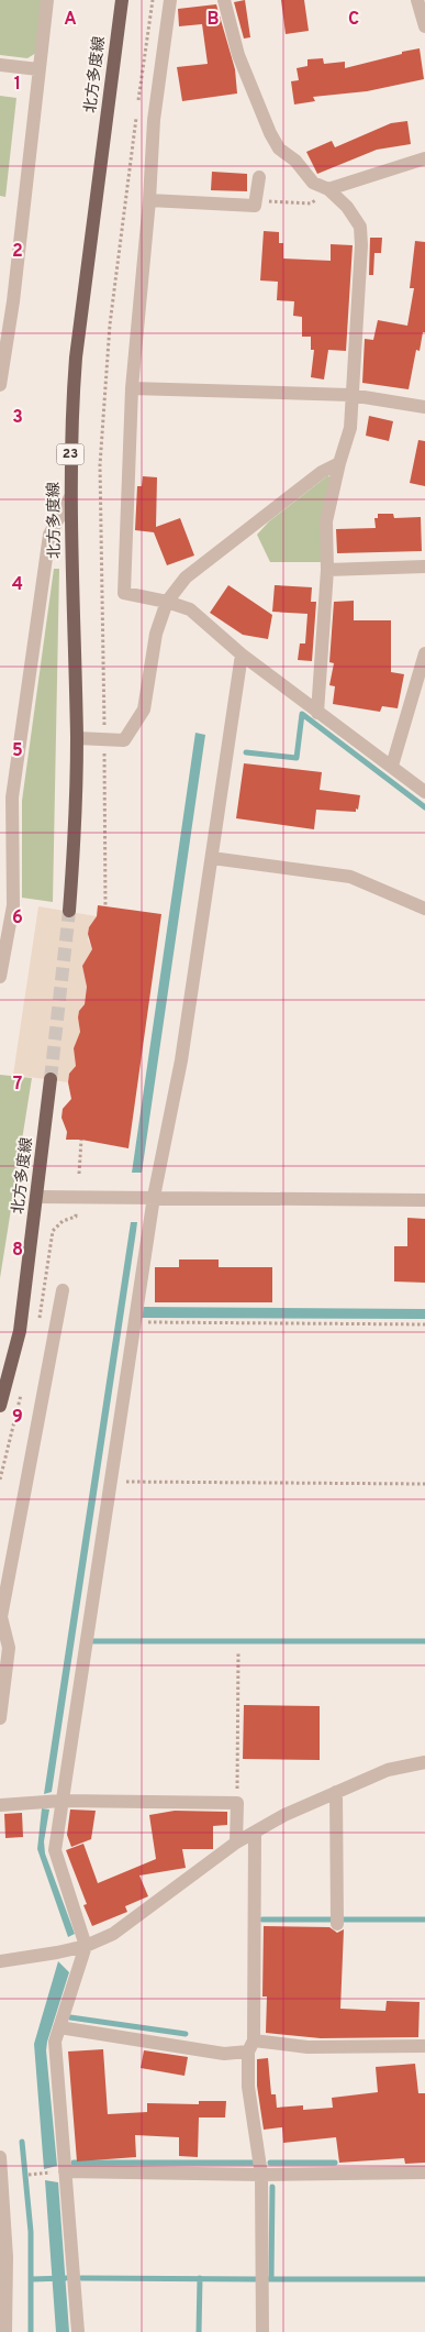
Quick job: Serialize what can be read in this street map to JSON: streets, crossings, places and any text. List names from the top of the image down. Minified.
{"streets":{"main road":["北方多度線","23"]},"grid":{"columns":["A","B","C"],"rows":["1","2","3","4","5","6","7","8","9"]}}
